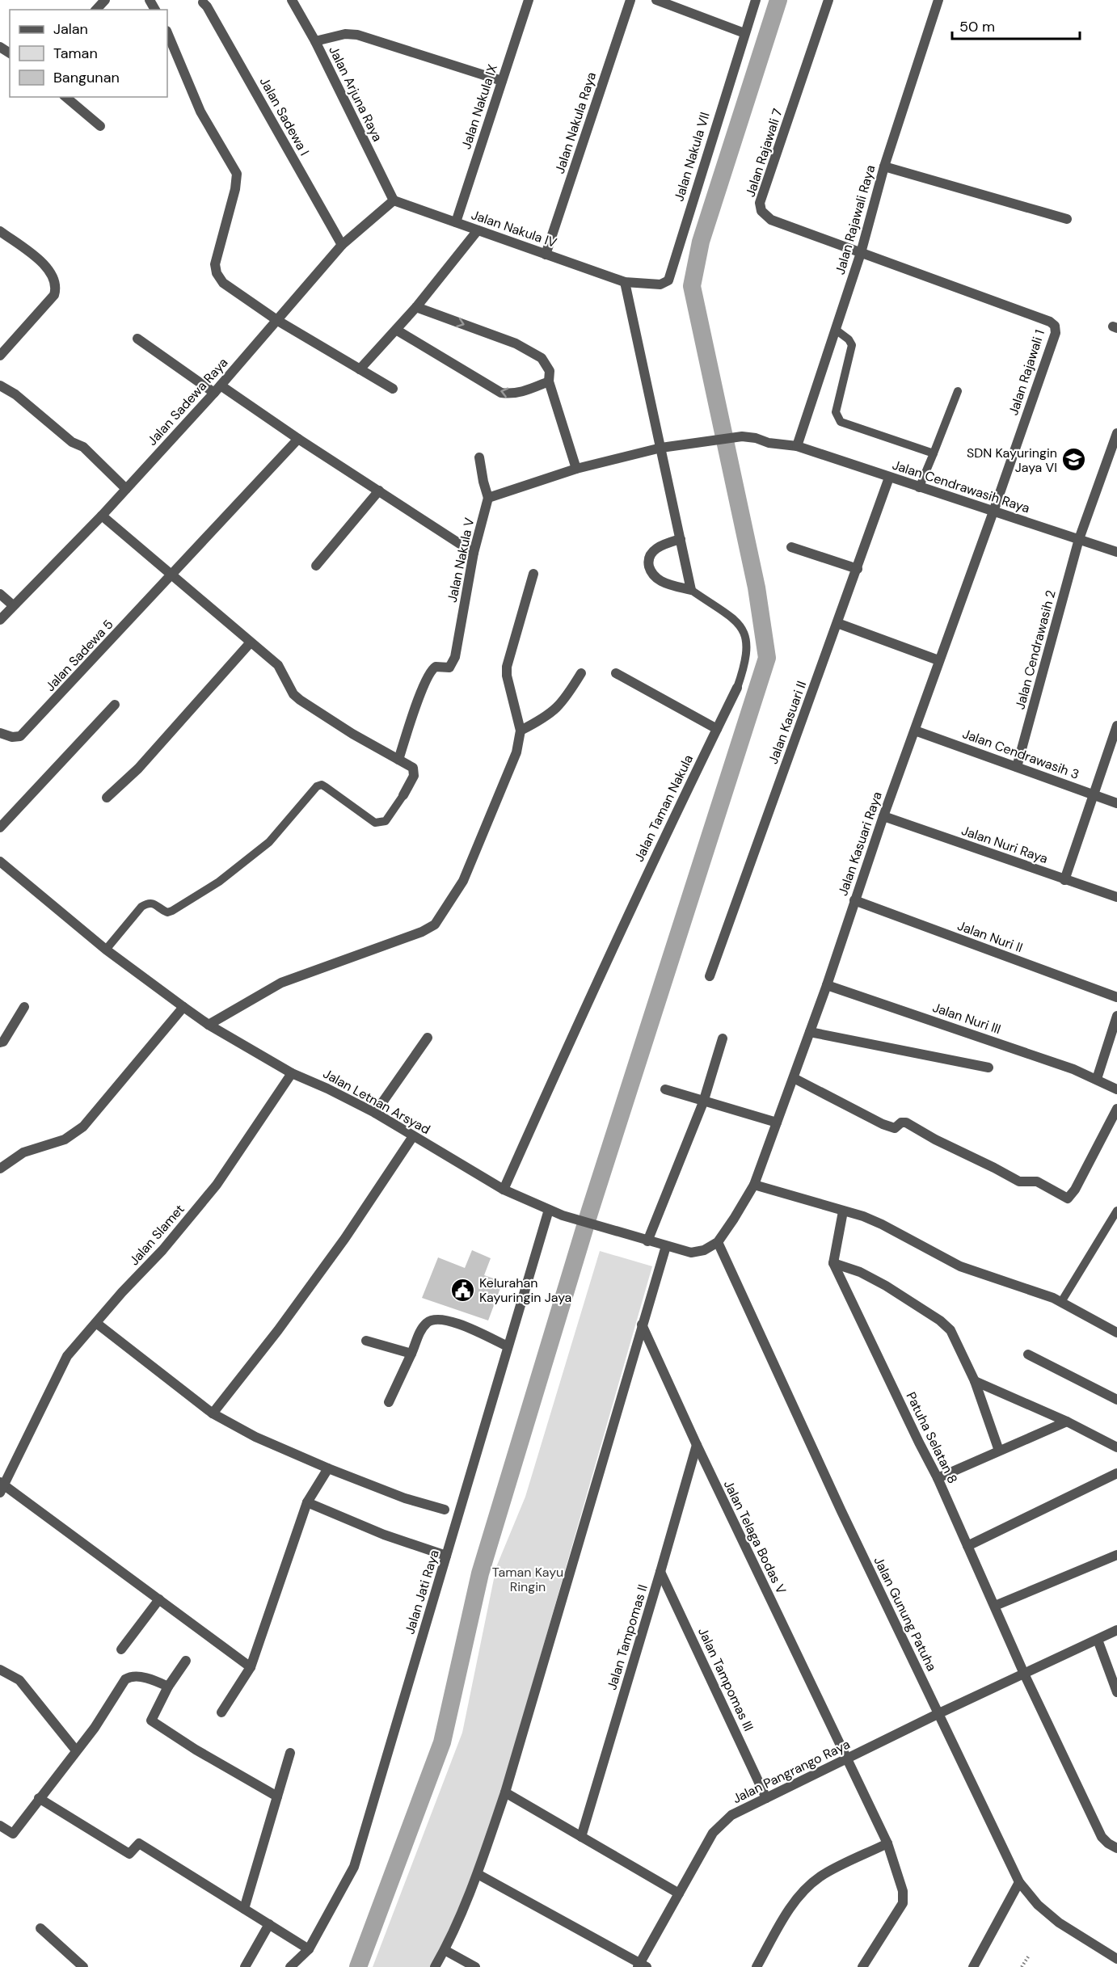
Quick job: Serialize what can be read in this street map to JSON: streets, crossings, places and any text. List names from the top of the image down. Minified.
{"streets":{"street":["Jalan Arjuna Raya","Jalan Nakula IX","Jalan Sadewa I","Jalan Nakula Raya","Jalan Rajawali 7","Jalan Nakula VII","Jalan Rajawali Raya","Jalan Nakula IV","Jalan Rajawali 1","Jalan Sadewa Raya","Jalan Cendrawasih Raya","Jalan Nakula V","Jalan Cendrawasih 2","Jalan Sadewa 5","Jalan Kasuari II","Jalan Cendrawasih 3","Jalan Taman Nakula","Jalan Kasuari Raya","Jalan Nuri Raya","Jalan Nuri II","Jalan Nuri III","Jalan Letnan Arsyad","Jalan Slamet","Patuha Selatan 8","Jalan Telaga Bodas V","Jalan Jati Raya","Jalan Gunung Patuha","Jalan Tampomas II","Jalan Tampomas III","Jalan Pangrango Raya"]},"crossings":[["Jalan Arjuna Raya","Jalan Nakula IV"],["Jalan Arjuna Raya","Jalan Sadewa Raya"],["Jalan Nakula IX","Jalan Nakula IV"],["Jalan Sadewa I","Jalan Sadewa Raya"],["Jalan Nakula Raya","Jalan Nakula IV"],["Jalan Rajawali 7","Jalan Rajawali Raya"],["Jalan Rajawali 7","Jalan Rajawali 1"],["Jalan Nakula VII","Jalan Nakula IV"],["Jalan Rajawali Raya","Jalan Rajawali 1"],["Jalan Rajawali Raya","Jalan Cendrawasih Raya"],["Jalan Nakula IV","Jalan Sadewa Raya"],["Jalan Rajawali 1","Jalan Cendrawasih Raya"],["Jalan Rajawali 1","Jalan Kasuari Raya"],["Jalan Cendrawasih Raya","Jalan Cendrawasih 2"],["Jalan Cendrawasih Raya","Jalan Kasuari II"],["Jalan Cendrawasih Raya","Jalan Kasuari Raya"],["Jalan Cendrawasih 2","Jalan Cendrawasih 3"],["Jalan Cendrawasih 3","Jalan Kasuari Raya"],["Jalan Taman Nakula","Jalan Letnan Arsyad"],["Jalan Kasuari Raya","Jalan Nuri Raya"],["Jalan Kasuari Raya","Jalan Nuri II"],["Jalan Kasuari Raya","Jalan Nuri III"],["Jalan Letnan Arsyad","Jalan Slamet"],["Jalan Letnan Arsyad","Jalan Jati Raya"],["Jalan Letnan Arsyad","Jalan Gunung Patuha"],["Patuha Selatan 8","Jalan Pangrango Raya"],["Jalan Telaga Bodas V","Jalan Tampomas II"],["Jalan Telaga Bodas V","Jalan Pangrango Raya"],["Jalan Gunung Patuha","Jalan Pangrango Raya"],["Jalan Tampomas II","Jalan Tampomas III"],["Jalan Tampomas III","Jalan Pangrango Raya"]],"parks":["Taman Kayu Ringin"],"places":{"school or university":["SDN Kayuringin Jaya VI"],"public building":["Kelurahan Kayuringin Jaya"]},"legend":["Jalan","Taman","Bangunan"],"scale_bar":"50 m"}
